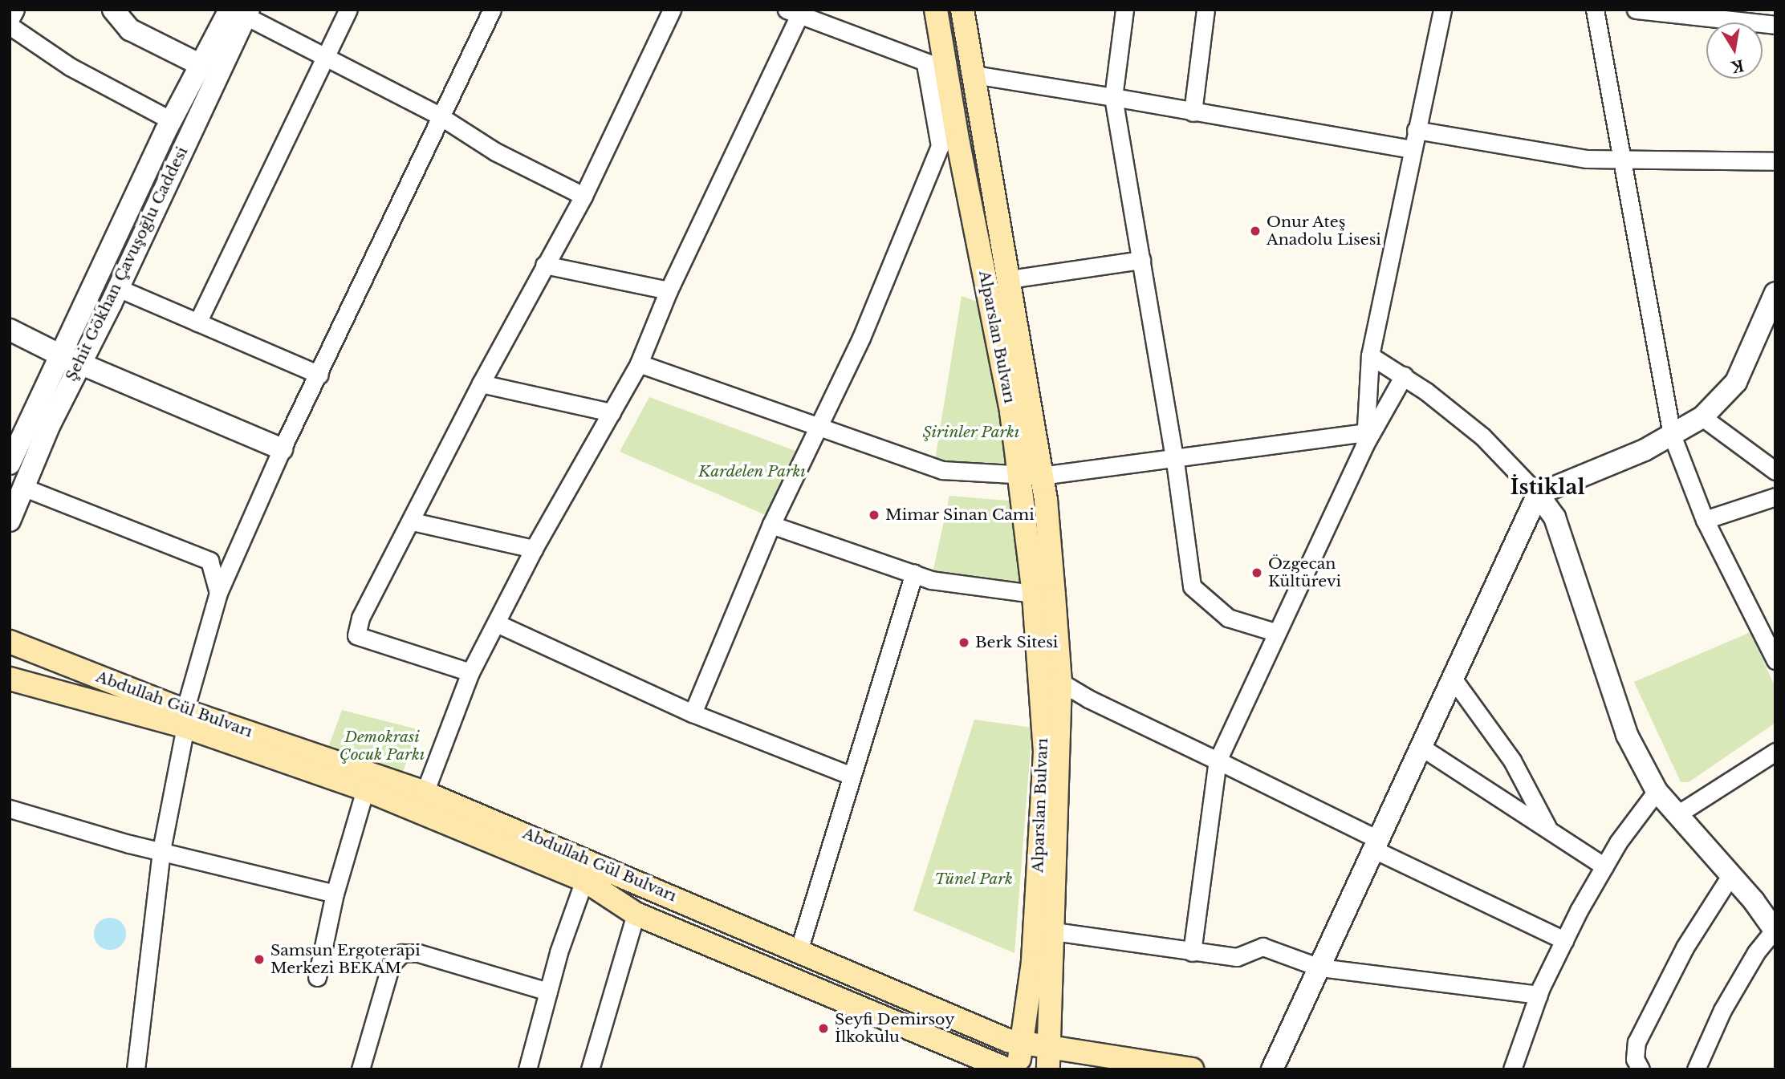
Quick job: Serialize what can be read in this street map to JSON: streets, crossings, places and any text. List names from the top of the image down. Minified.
{"streets":{"main road":["Alparslan Bulvarı","Abdullah Gül Bulvarı"],"street":["Şehit Gökhan Çavuşoğlu Caddesi"]},"crossings":[["Alparslan Bulvarı","Abdullah Gül Bulvarı"]],"districts":["İstiklal"],"parks":["Şirinler Parkı","Kardelen Parkı","Demokrasi Çocuk Parkı","Tünel Park"],"places":["Onur Ateş Anadolu Lisesi","Mimar Sinan Cami","Özgecan Kültürevi","Berk Sitesi","Samsun Ergoterapi Merkezi BEKAM","Seyfi Demirsoy İlkokulu"],"north":"bottom"}
